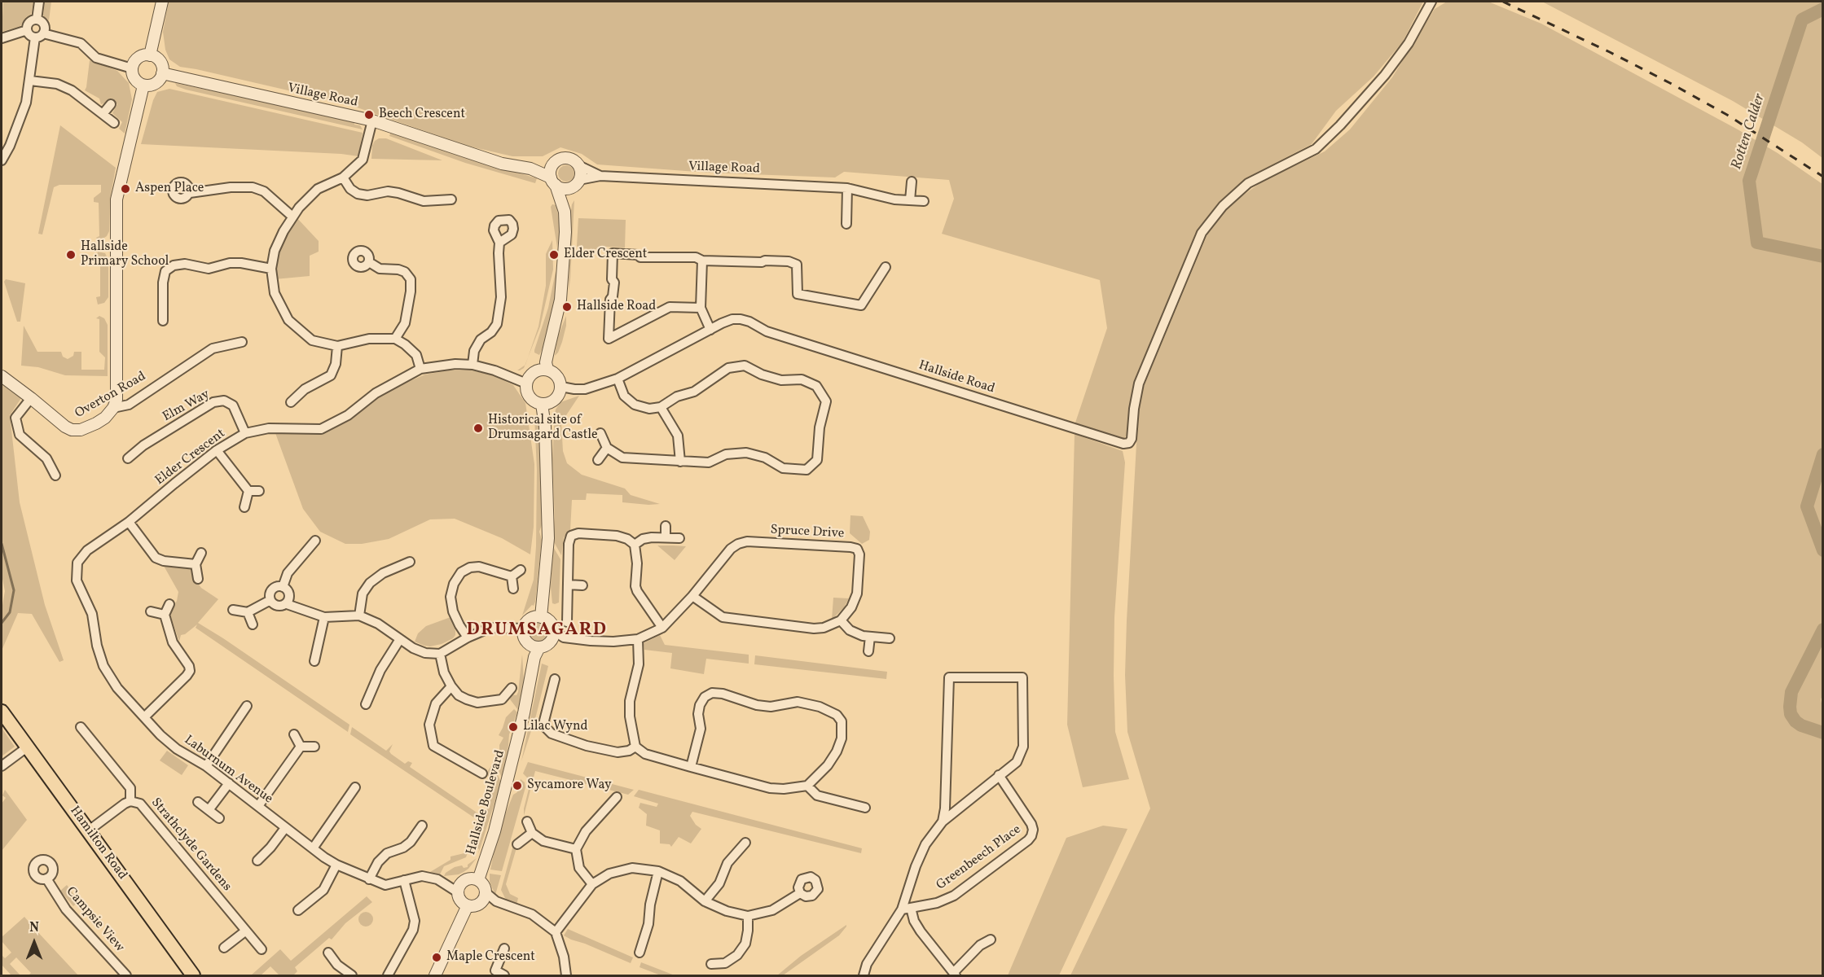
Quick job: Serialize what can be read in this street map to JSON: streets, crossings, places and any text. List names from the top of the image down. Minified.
{"streets":{"main road":["Hamilton Road"],"street":["Village Road","Hallside Road","Overton Road","Elm Way","Elder Crescent","Spruce Drive","Laburnum Avenue","Hallside Boulevard","Strathclyde Gardens","Greenbeech Place","Campsie View"]},"crossings":[["Hallside Road","Elder Crescent"],["Elm Way","Elder Crescent"],["Elder Crescent","Laburnum Avenue"],["Spruce Drive","Hallside Boulevard"],["Laburnum Avenue","Hallside Boulevard"],["Hamilton Road","Strathclyde Gardens"]],"districts":["DRUMSAGARD"],"water":["Rotten Calder"],"places":["Beech Crescent","Aspen Place","Hallside Primary School","Elder Crescent","Hallside Road","Historical site of Drumsagard Castle","Lilac Wynd","Sycamore Way","Maple Crescent"],"north":"top"}
